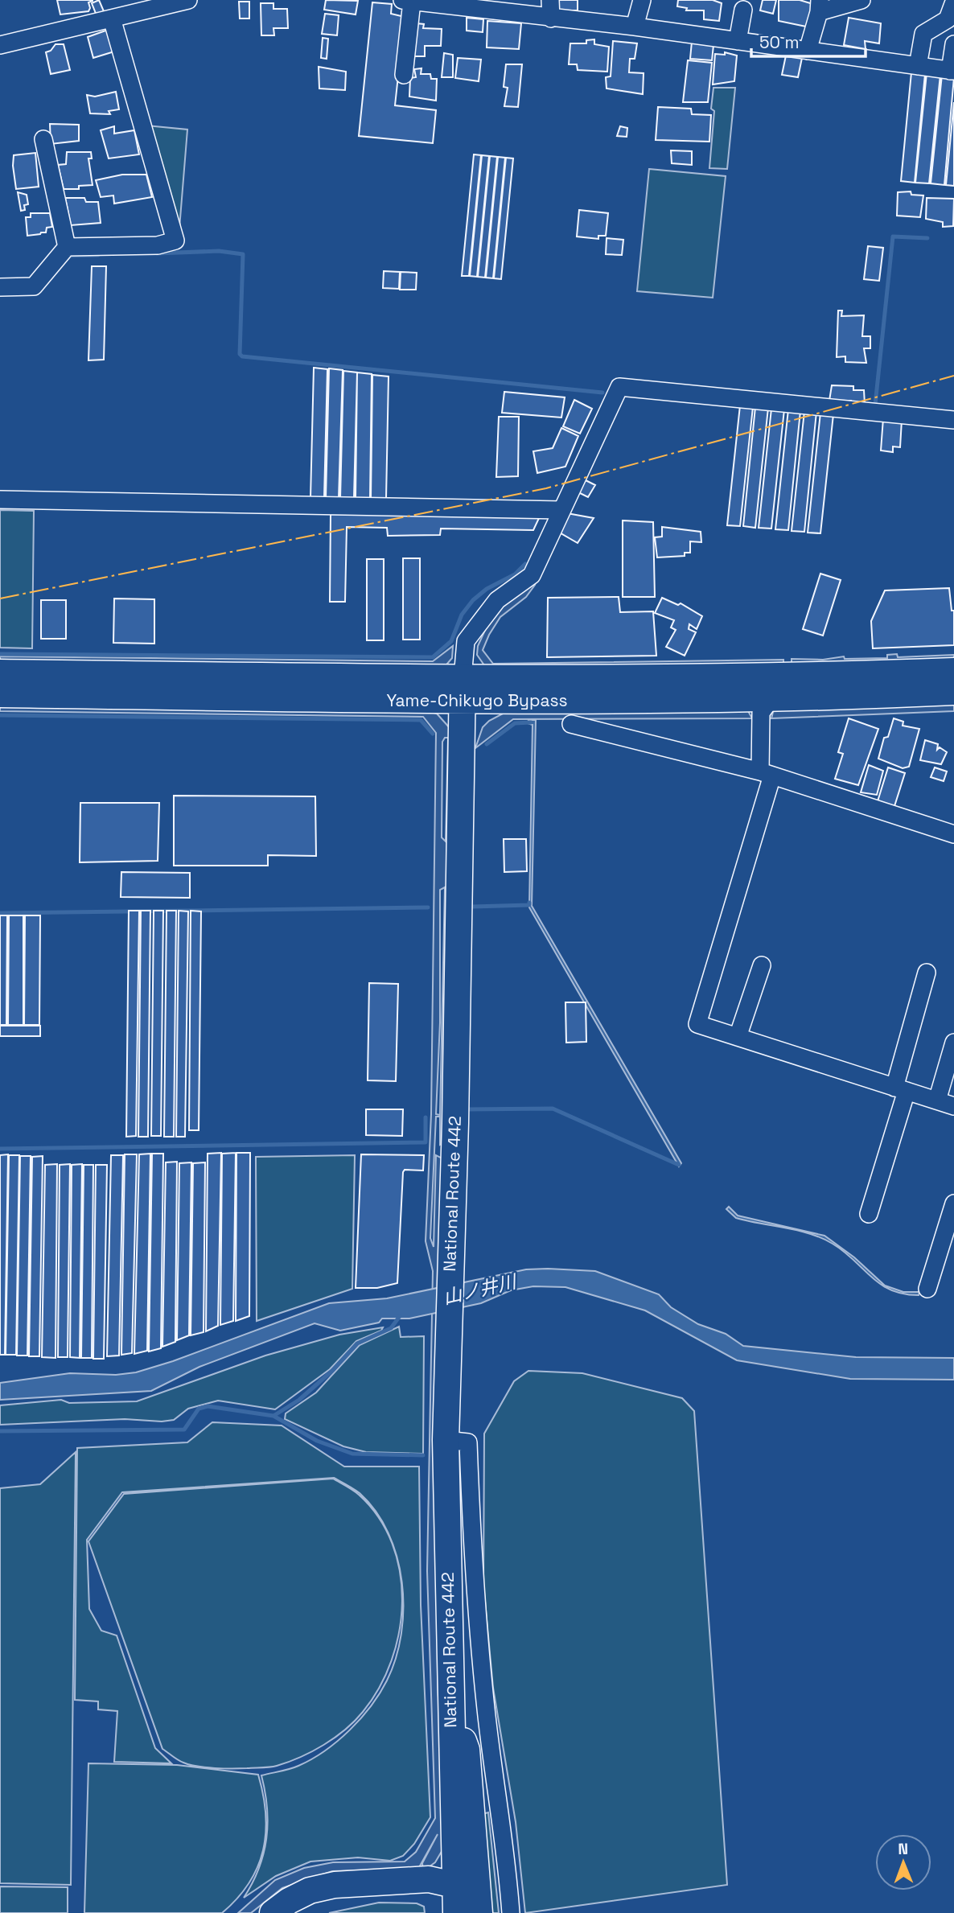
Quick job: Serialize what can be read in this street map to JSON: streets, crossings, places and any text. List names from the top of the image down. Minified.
{"streets":{"highway":["Yame-Chikugo Bypass","National Route 442"]},"crossings":[["Yame-Chikugo Bypass","National Route 442"]],"water":["山ノ井川"],"scale_bar":"50 m","north":"top"}
